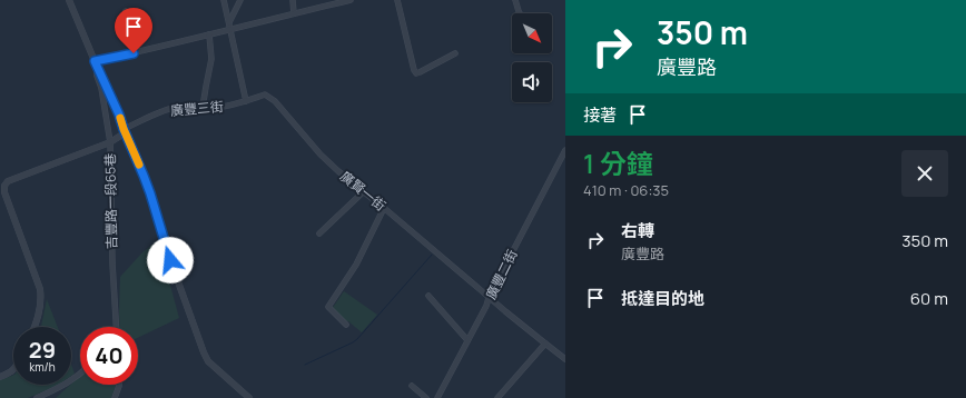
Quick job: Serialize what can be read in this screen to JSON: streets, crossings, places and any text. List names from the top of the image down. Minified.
{"streets":{"street":["廣豐三街","廣賢一街","吉豐路一段65巷","廣豐二街"]},"crossings":[["廣豐三街","廣賢一街"],["廣豐三街","吉豐路一段65巷"],["廣賢一街","廣豐二街"]],"north":"bottom right","page":{"turn":["350 m","廣豐路"],"then":"接著","heading":["1 分鐘","410 m · 06:35"],"list":[{"name":"右轉","note":"廣豐路","value":"350 m"},{"name":"抵達目的地","value":"60 m"}],"speed":"29 km/h","limit":"40"}}
